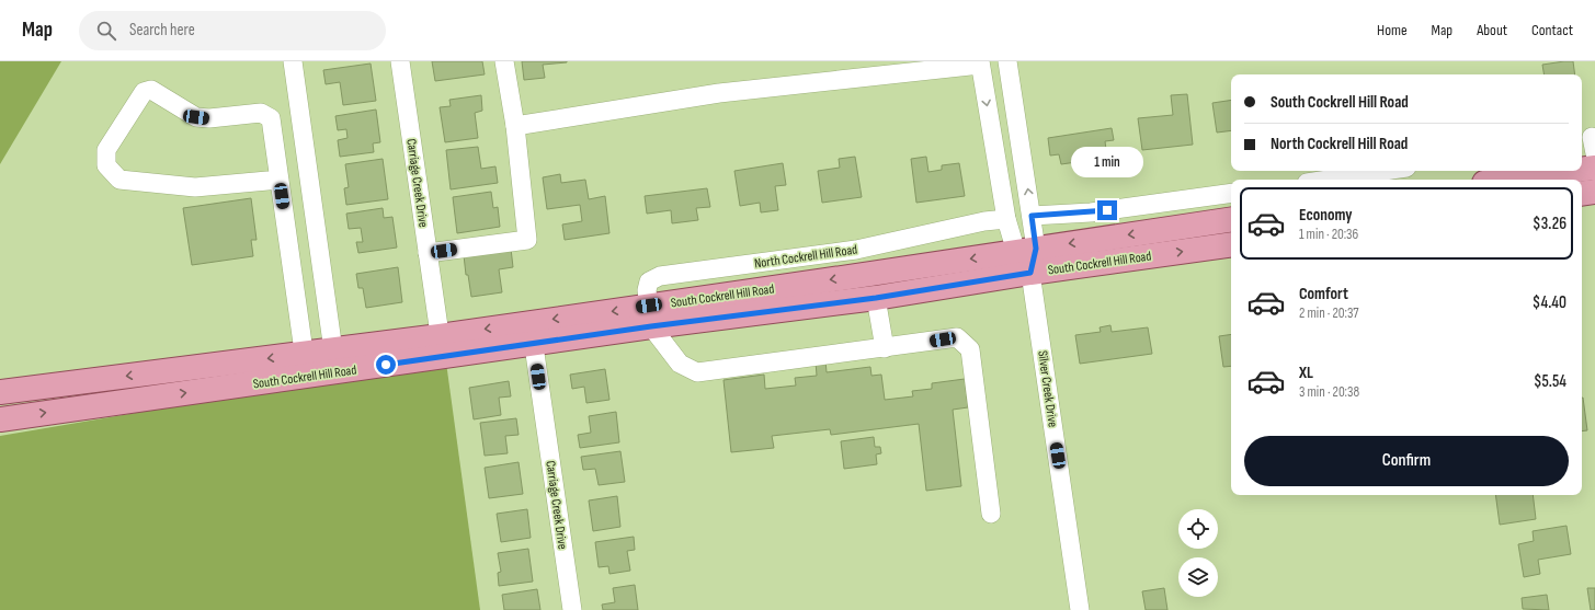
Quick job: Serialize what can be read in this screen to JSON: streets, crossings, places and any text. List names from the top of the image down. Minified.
{"streets":{"main road":["South Cockrell Hill Road"],"street":["Carriage Creek Drive","North Cockrell Hill Road","Silver Creek Drive"]},"crossings":[["Carriage Creek Drive","South Cockrell Hill Road"],["North Cockrell Hill Road","South Cockrell Hill Road"],["North Cockrell Hill Road","Silver Creek Drive"],["South Cockrell Hill Road","Silver Creek Drive"]],"page":{"header":"Map","search":"Search here","nav":["Home","Map","About","Contact"],"banner":["South Cockrell Hill Road","North Cockrell Hill Road"],"bubble":"1 min","list":[{"name":"Economy","note":"1 min · 20:36","value":"$3.26"},{"name":"Comfort","note":"2 min · 20:37","value":"$4.40"},{"name":"XL","note":"3 min · 20:38","value":"$5.54"}],"buttons":"Confirm"}}
